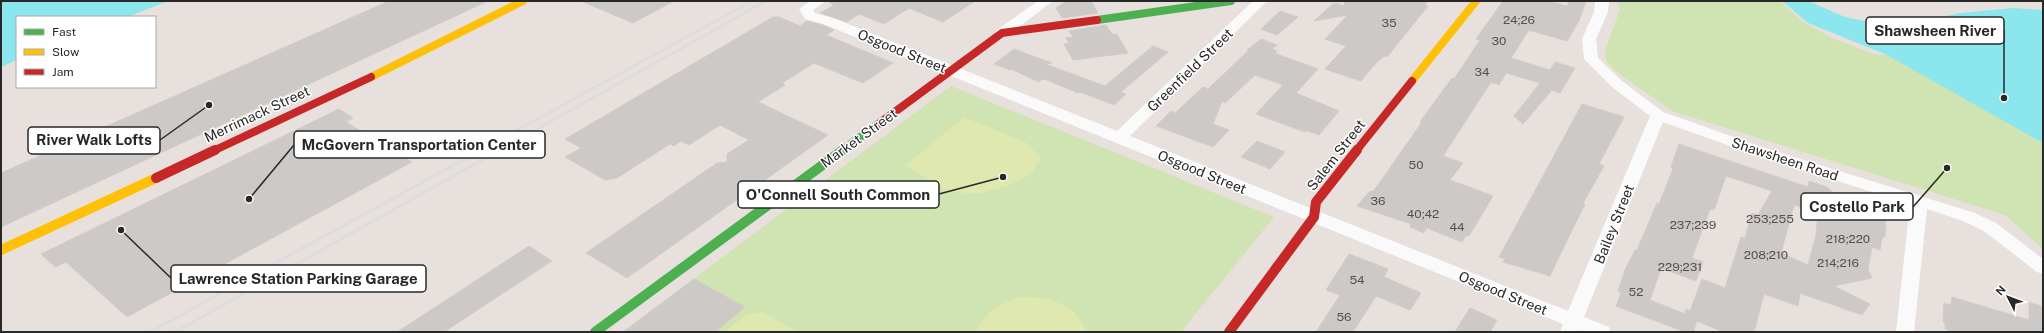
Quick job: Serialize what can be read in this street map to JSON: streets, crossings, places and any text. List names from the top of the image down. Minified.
{"streets":{"main road":["Merrimack Street","Market Street","Salem Street"],"street":["Osgood Street","Greenfield Street","Shawsheen Road","Bailey Street"]},"crossings":[["Osgood Street","Greenfield Street"],["Osgood Street","Market Street"],["Osgood Street","Salem Street"],["Osgood Street","Bailey Street"],["Shawsheen Road","Bailey Street"]],"places":["Shawsheen River","River Walk Lofts","Costello Park","O'Connell South Common","McGovern Transportation Center","Lawrence Station Parking Garage"],"house_numbers":["24;26","35","30","34","50","36","40;42","253;255","237;239","44","218;220","208;210","214;216","229;231","54","52","56"],"legend":["Fast","Slow","Jam"],"north":"top left"}
